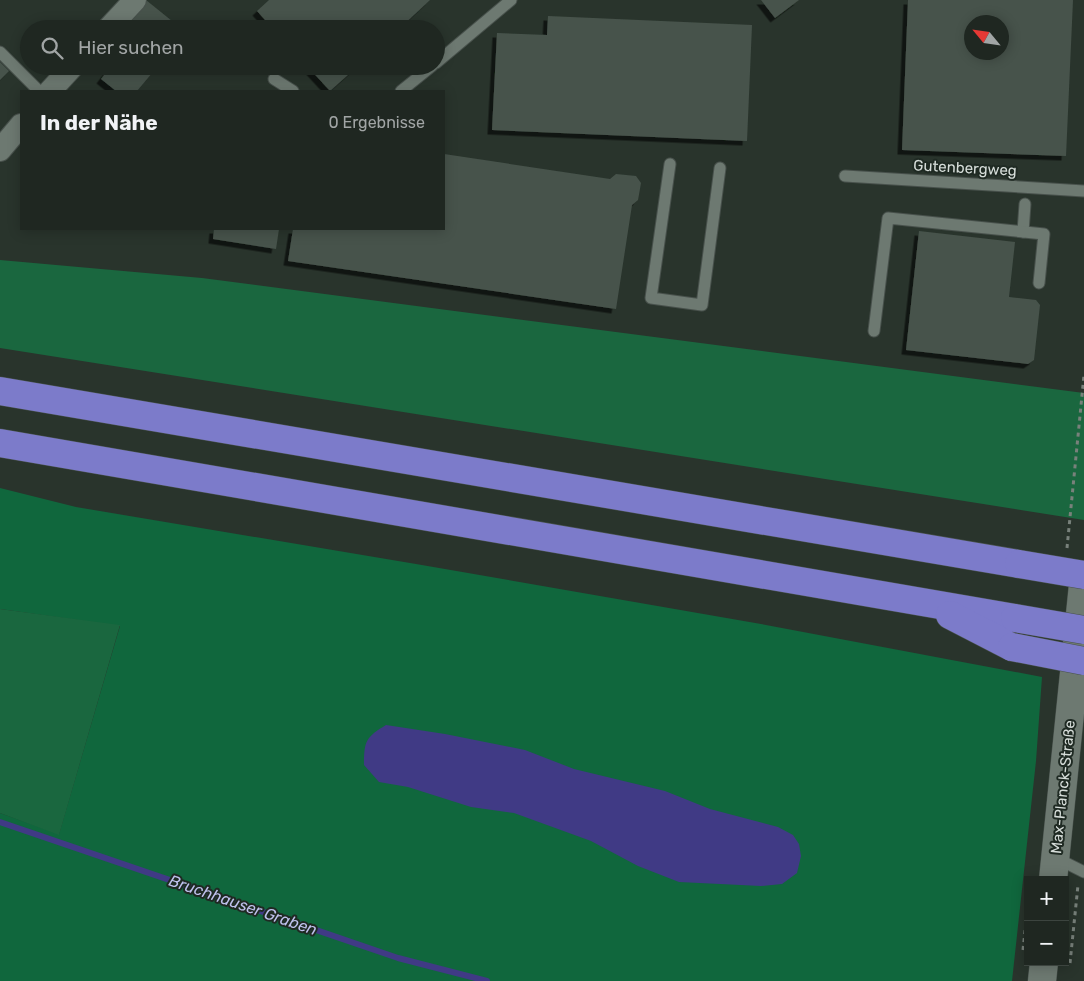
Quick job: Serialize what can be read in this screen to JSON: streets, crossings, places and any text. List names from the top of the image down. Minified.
{"streets":{"street":["Max-Planck-Straße"],"lane":["Gutenbergweg"]},"water":["Bruchhauser Graben"],"north":"top left","page":{"search":"Hier suchen","heading":["In der Nähe","0 Ergebnisse"],"map_buttons":["+","−"]}}
